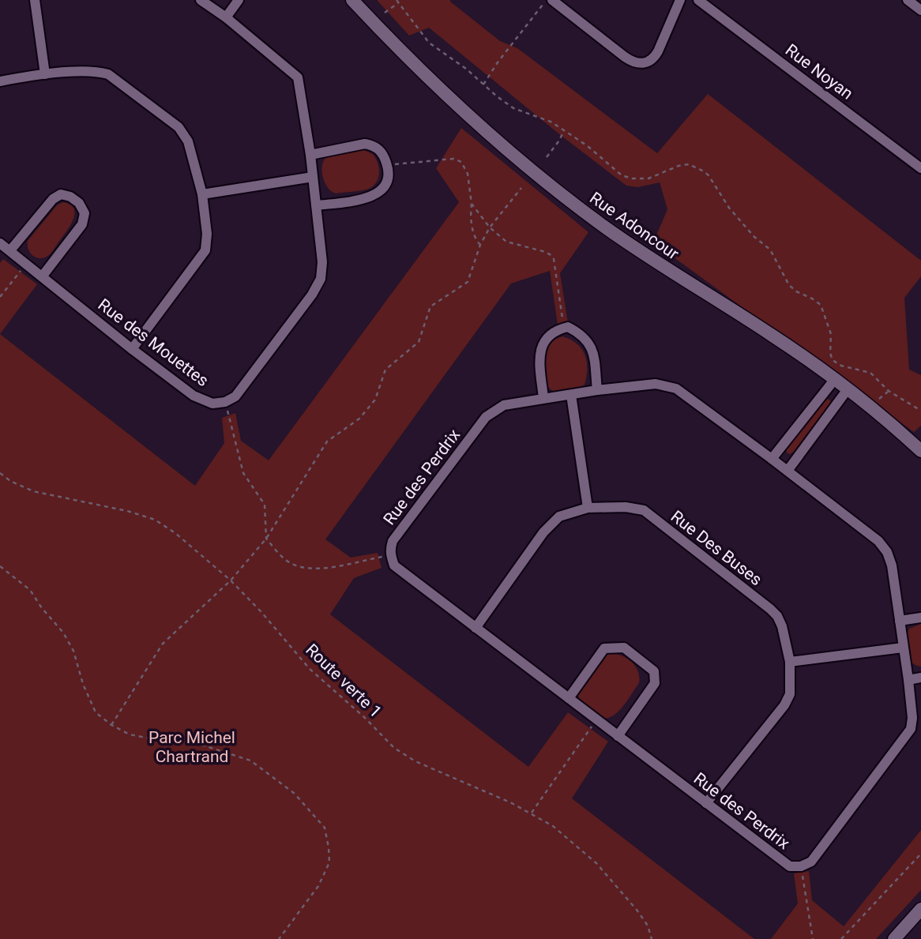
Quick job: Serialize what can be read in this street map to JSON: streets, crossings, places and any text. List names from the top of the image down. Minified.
{"streets":{"street":["Rue Noyan","Rue Adoncour","Rue des Mouettes","Rue des Perdrix","Rue Des Buses"],"path":["Route verte 1"]},"crossings":[["Rue des Perdrix","Rue Des Buses"]],"parks":["Parc Michel Chartrand"]}
